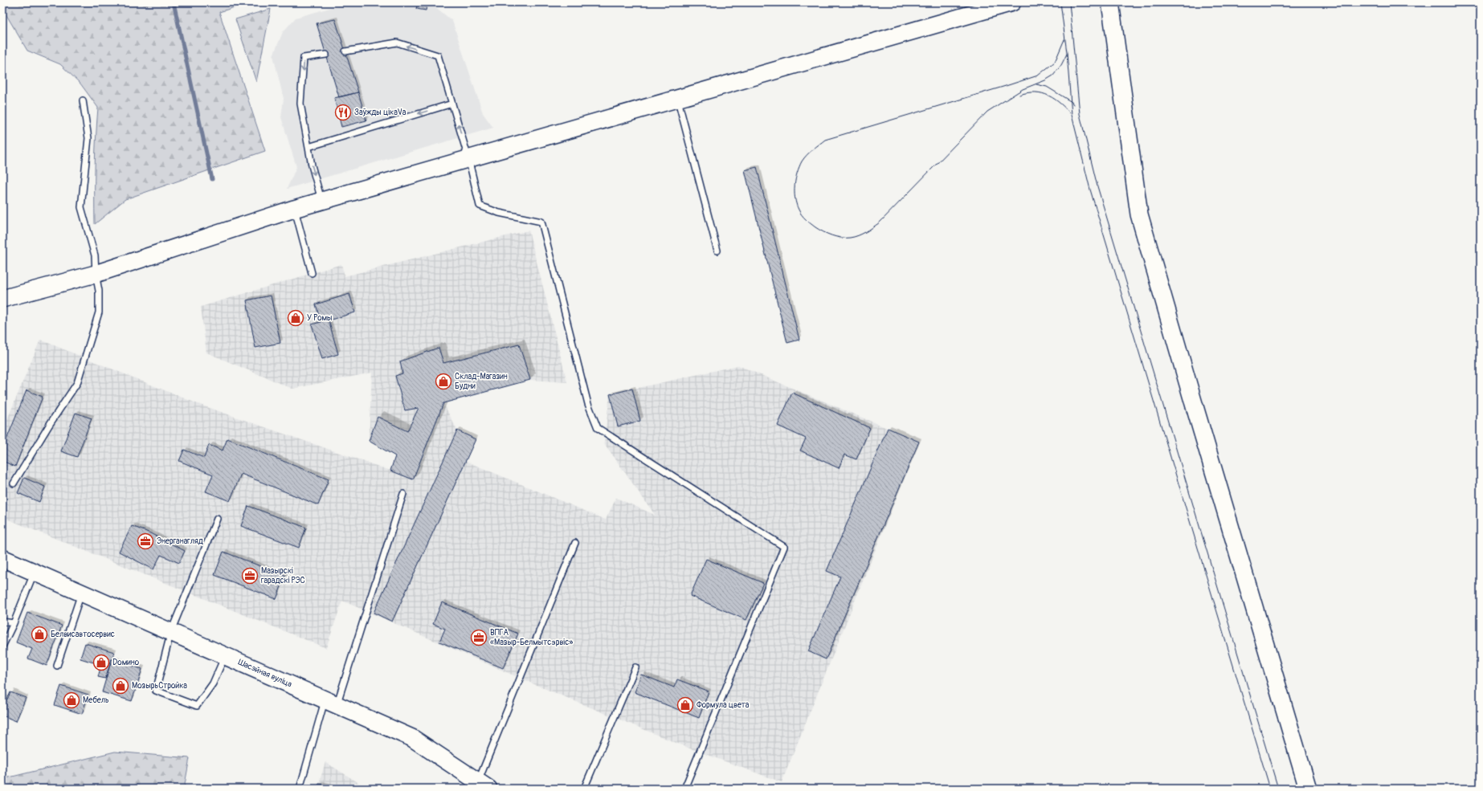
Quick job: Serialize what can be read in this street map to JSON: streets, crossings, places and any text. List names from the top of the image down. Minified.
{"streets":{"main road":["Шасэйная вуліца"]},"places":{"restaurant":["Заўжды цікаVа"],"shop":["У Ромы","Склад-Магазин Будни","Белвисавтосервис","Dомино","МозырьСтройка","Мебель","Формула цвета"],"office":["Энерганагляд","Мазырскі гарадскі РЭС","ВПГА «Мазыр-Белмытсэрвіс»"]}}
